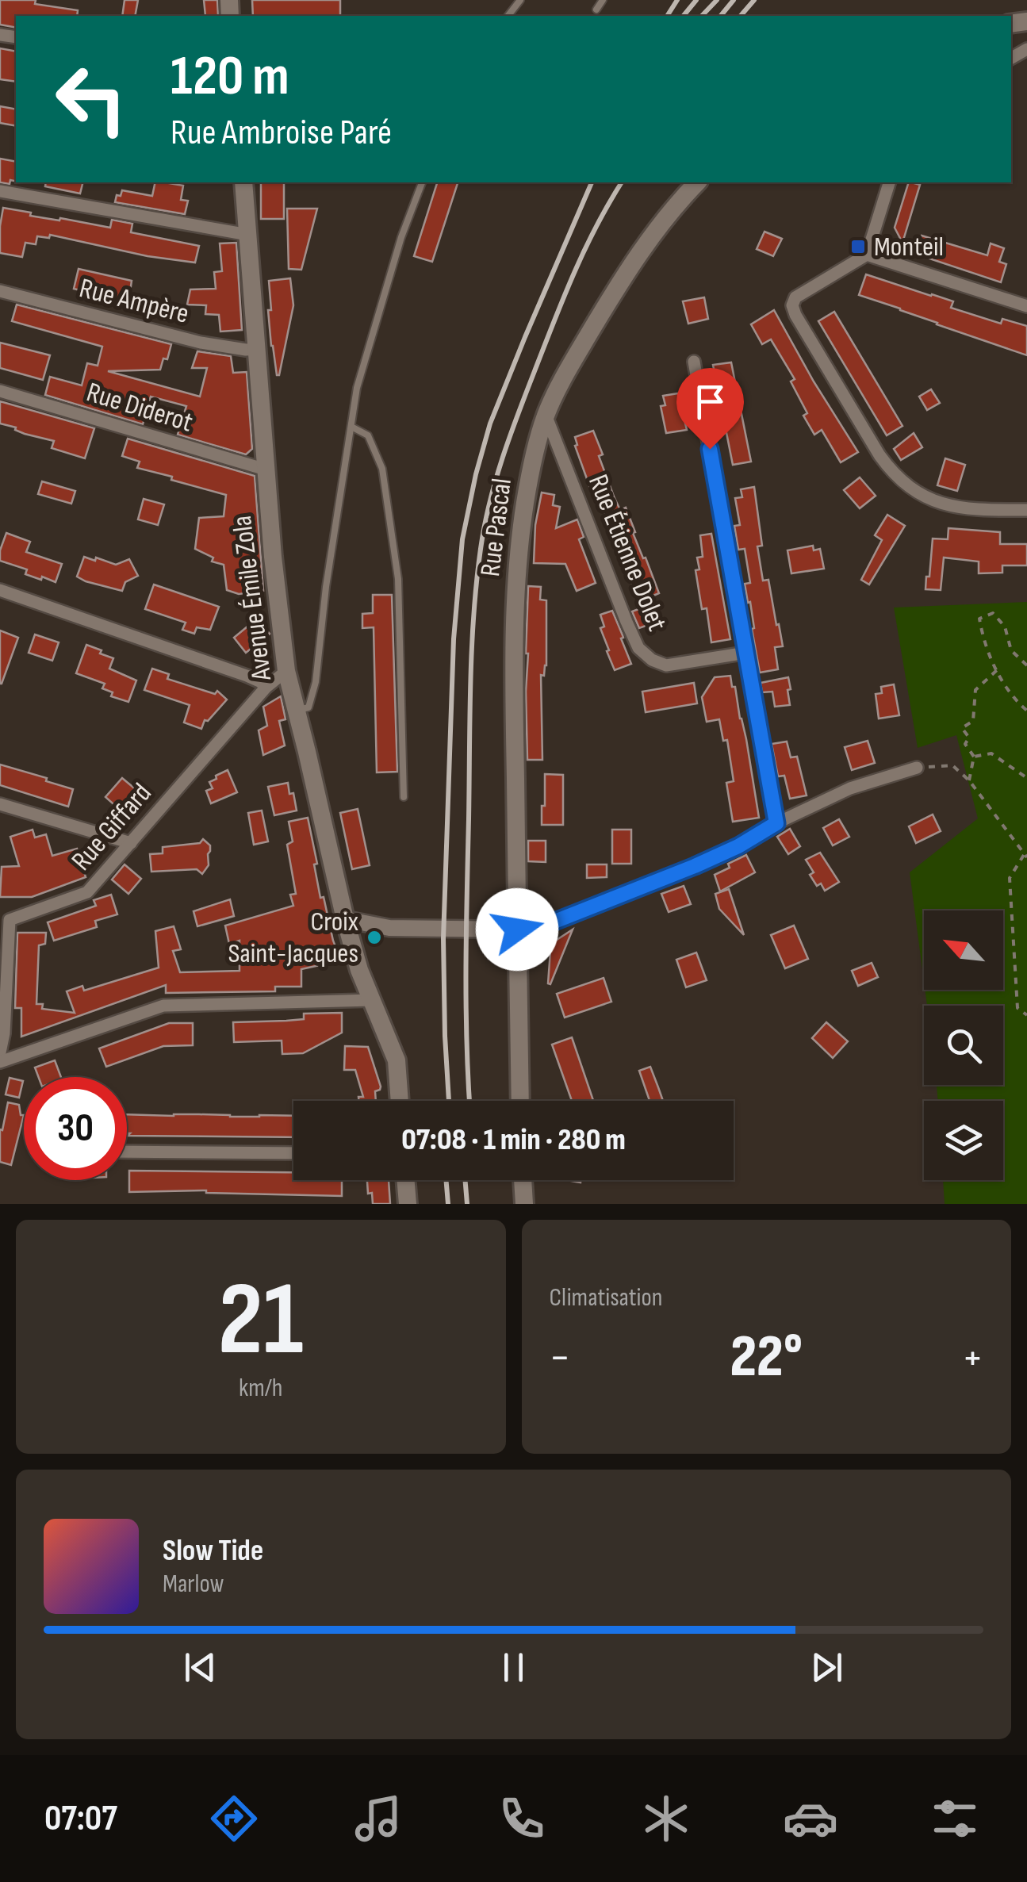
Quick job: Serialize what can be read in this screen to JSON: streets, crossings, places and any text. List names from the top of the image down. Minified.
{"streets":{"main road":["Rue Pascal","Avenue Émile Zola"],"street":["Rue Ampère","Rue Diderot","Rue Étienne Dolet","Rue Giffard"]},"crossings":[["Rue Ampère","Avenue Émile Zola"],["Rue Diderot","Avenue Émile Zola"],["Rue Pascal","Rue Étienne Dolet"],["Avenue Émile Zola","Rue Giffard"]],"places":{"transit":["Monteil"],"other":["Croix Saint-Jacques"]},"north":"top left","page":{"turn":["120 m","Rue Ambroise Paré"],"limit":"30","trip":"07:08 · 1 min · 280 m","tile":[["21","km/h"],"Climatisation"],"heat":["−","22°","+"],"song":["Slow Tide","Marlow"],"tabs":"07:07"}}
